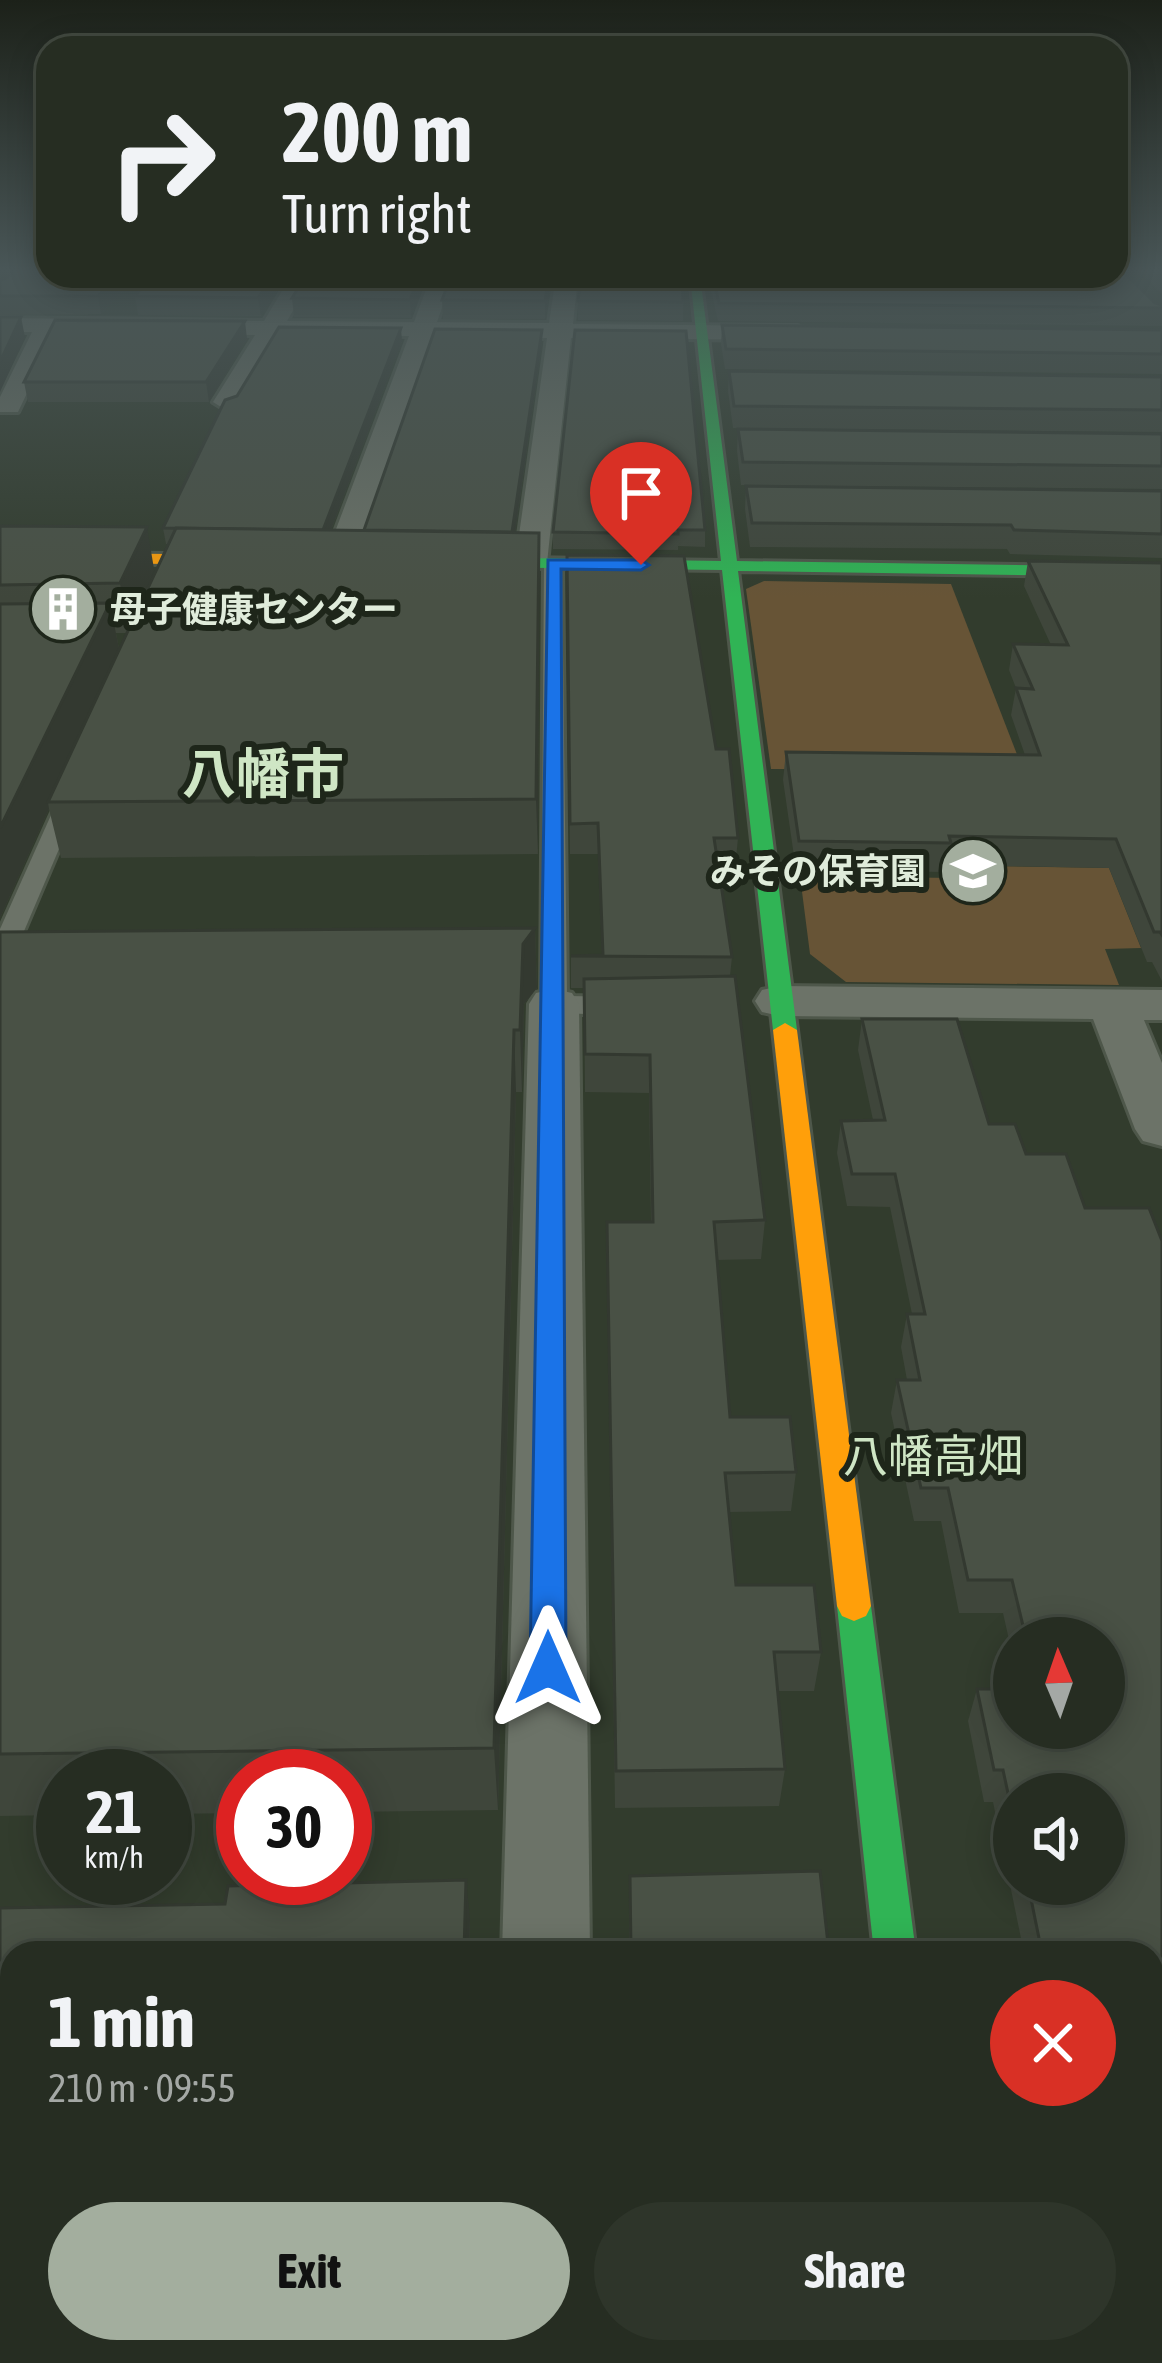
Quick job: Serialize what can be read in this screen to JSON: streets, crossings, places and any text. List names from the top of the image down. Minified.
{"districts":["八幡市","八幡高畑"],"places":{"building":["母子健康センター"],"school or university":["みその保育園"]},"north":"top","page":{"turn":["200 m","Turn right"],"speed":"21 km/h","limit":"30","heading":["1 min","210 m · 09:55"],"buttons":["Exit","Share"]}}
